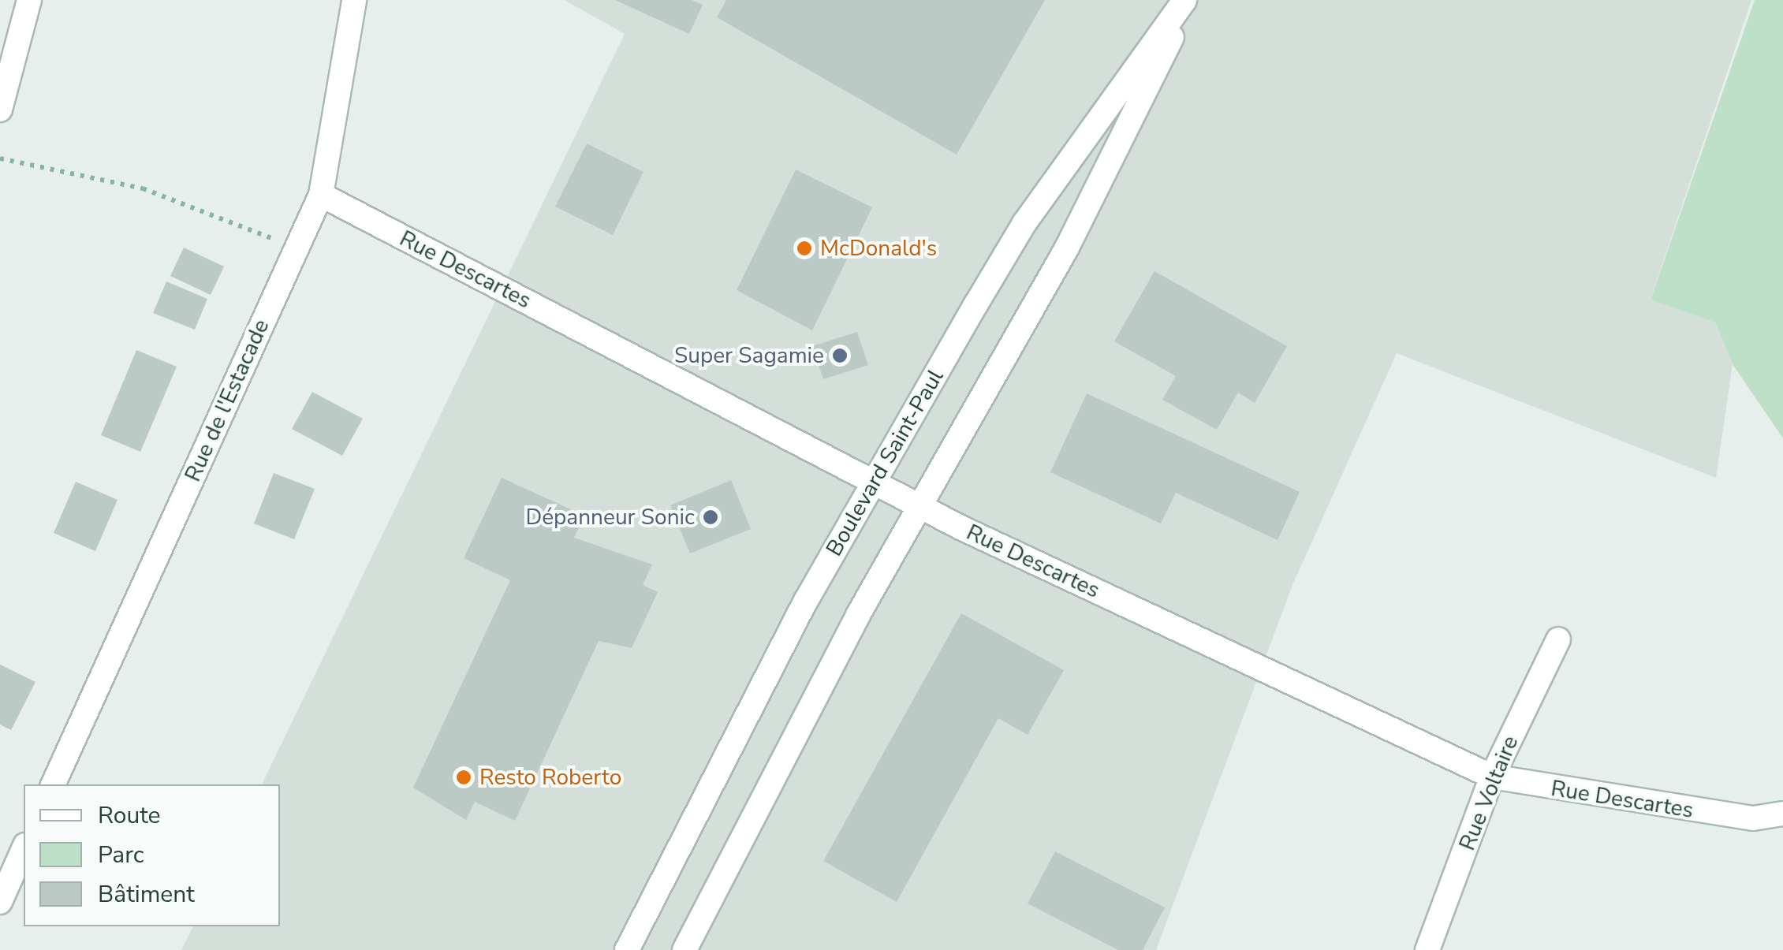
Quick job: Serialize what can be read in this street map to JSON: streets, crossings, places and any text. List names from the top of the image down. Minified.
{"streets":{"street":["Rue Descartes","Rue de l'Estacade","Boulevard Saint-Paul","Rue Voltaire"]},"crossings":[["Rue Descartes","Rue de l'Estacade"],["Rue Descartes","Boulevard Saint-Paul"],["Rue Descartes","Rue Voltaire"]],"places":["McDonald's","Super Sagamie","Dépanneur Sonic","Resto Roberto"],"legend":["Route","Parc","Bâtiment"]}
